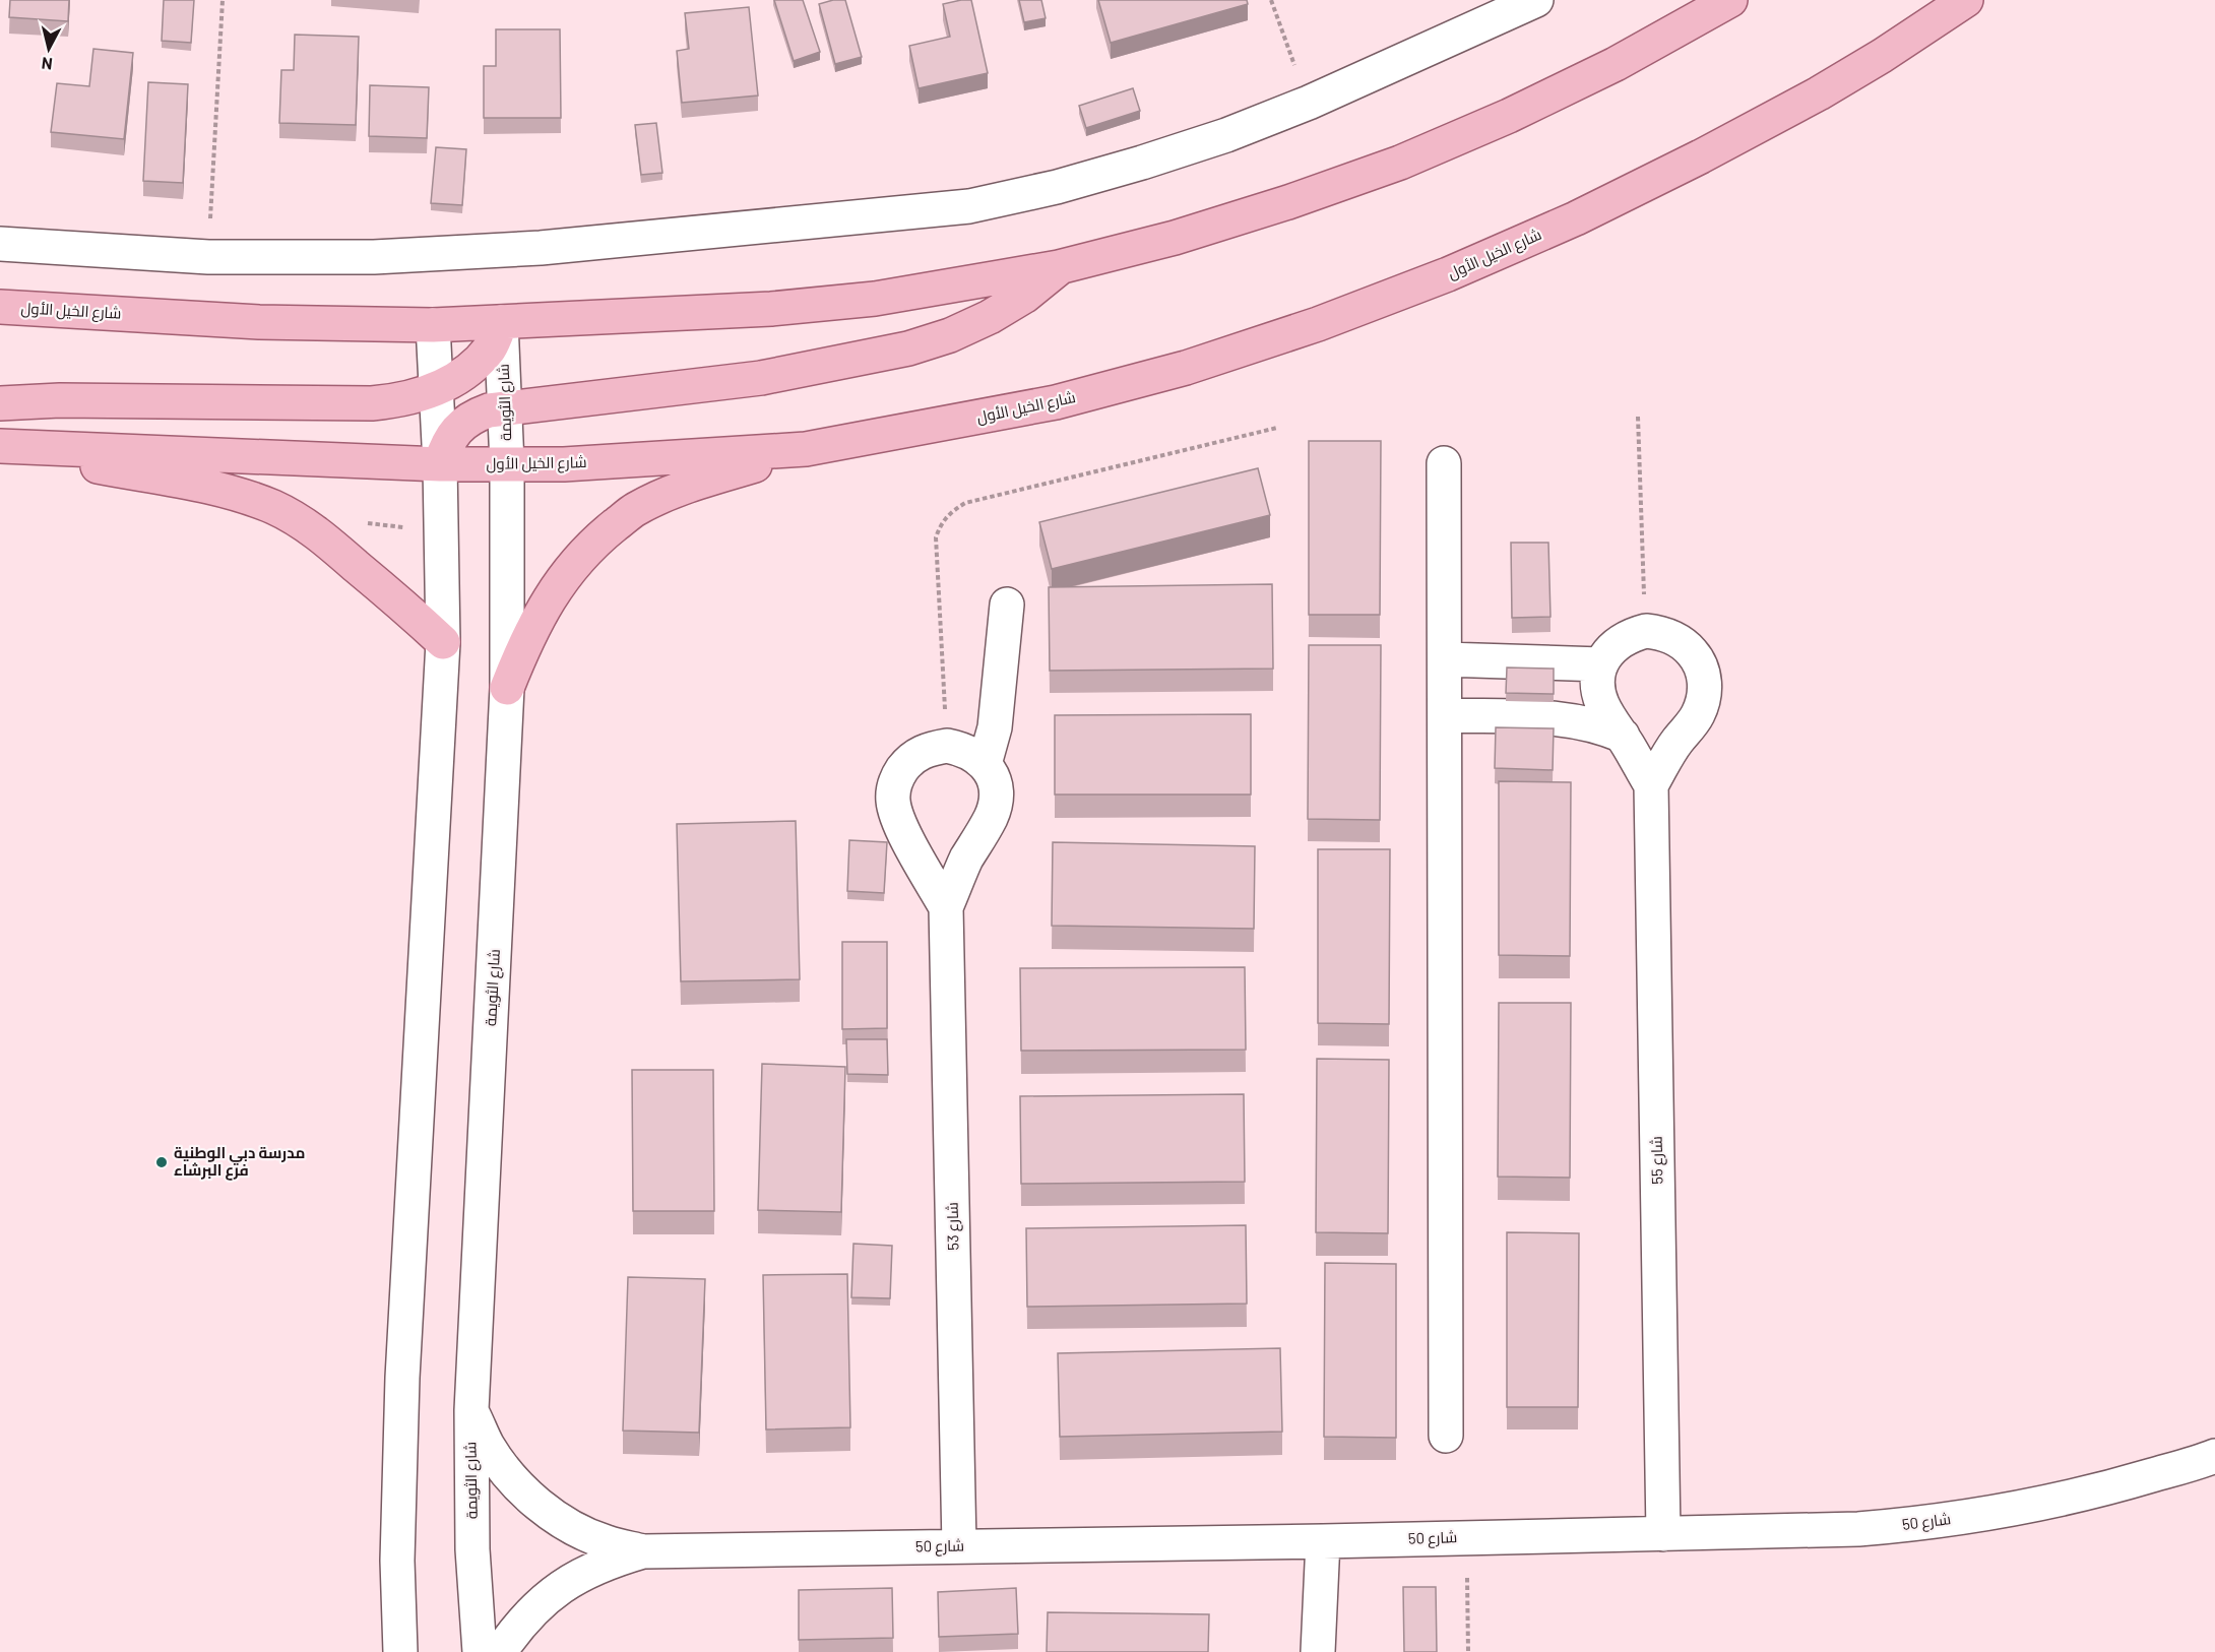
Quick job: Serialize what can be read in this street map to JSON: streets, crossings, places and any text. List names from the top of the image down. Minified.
{"streets":{"main road":["شارع الخيل الأول"],"street":["شارع الثويمة","شارع 55","شارع 53","شارع 50"]},"crossings":[["شارع الخيل الأول","شارع الثويمة"],["شارع الثويمة","شارع 50"],["شارع 55","شارع 50"],["شارع 53","شارع 50"]],"places":["مدرسة دبي الوطنية فرع البرشاء"],"north":"bottom"}
